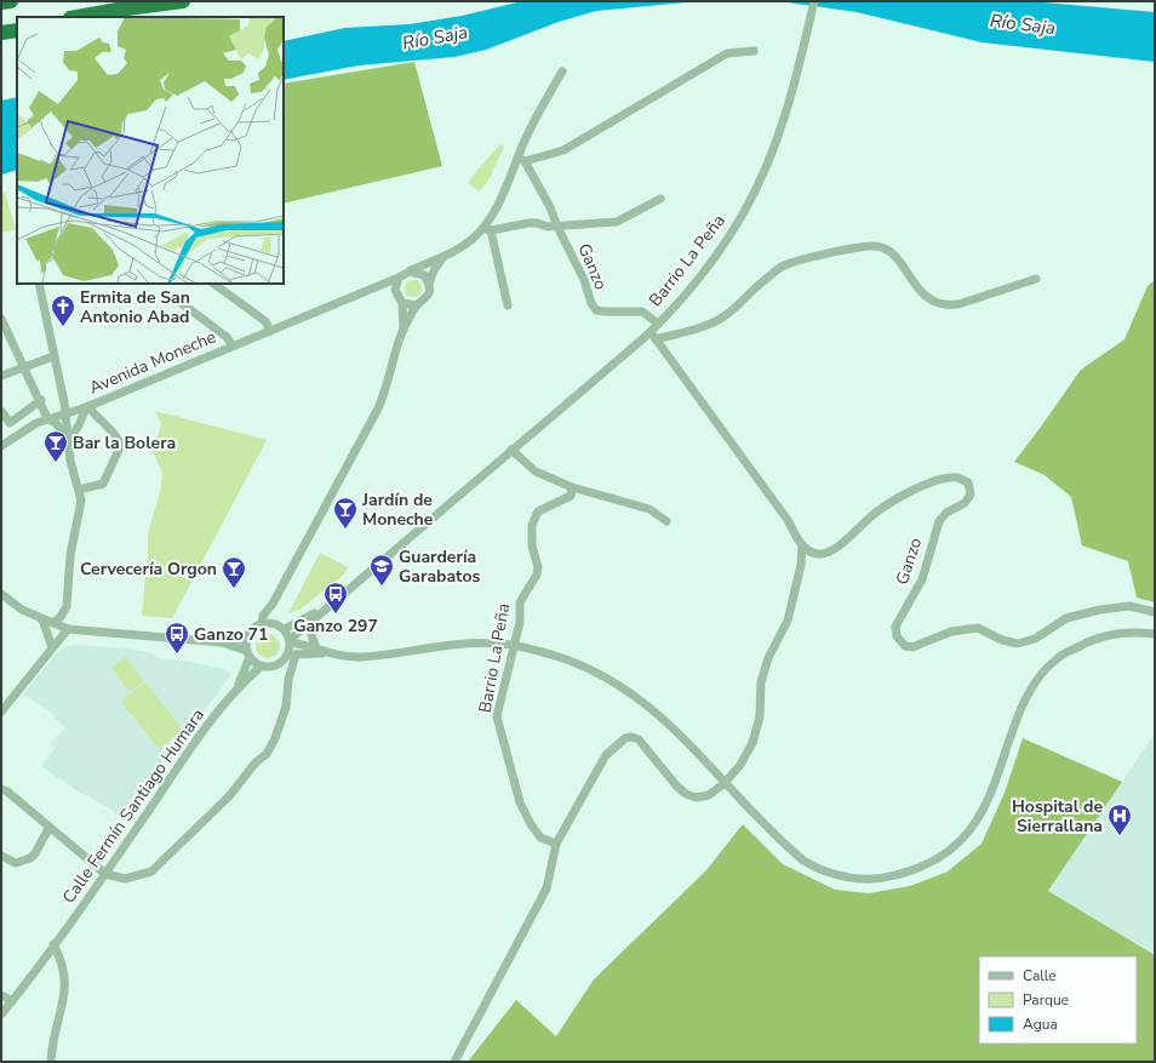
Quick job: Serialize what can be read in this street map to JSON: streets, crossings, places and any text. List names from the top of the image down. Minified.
{"streets":{"street":["Barrio La Peña","Ganzo","Avenida Moneche","Calle Fermín Santiago Humara"]},"crossings":[["Barrio La Peña","Ganzo"],["Barrio La Peña","Calle Fermín Santiago Humara"]],"water":["Río Saja"],"places":{"church":["Ermita de San Antonio Abad"],"bar":["Bar la Bolera","Jardín de Moneche","Cervecería Orgon"],"school or university":["Guardería Garabatos"],"bus stop":["Ganzo 297","Ganzo 71"],"hospital":["Hospital de Sierrallana"]},"legend":["Calle","Parque","Agua"]}
